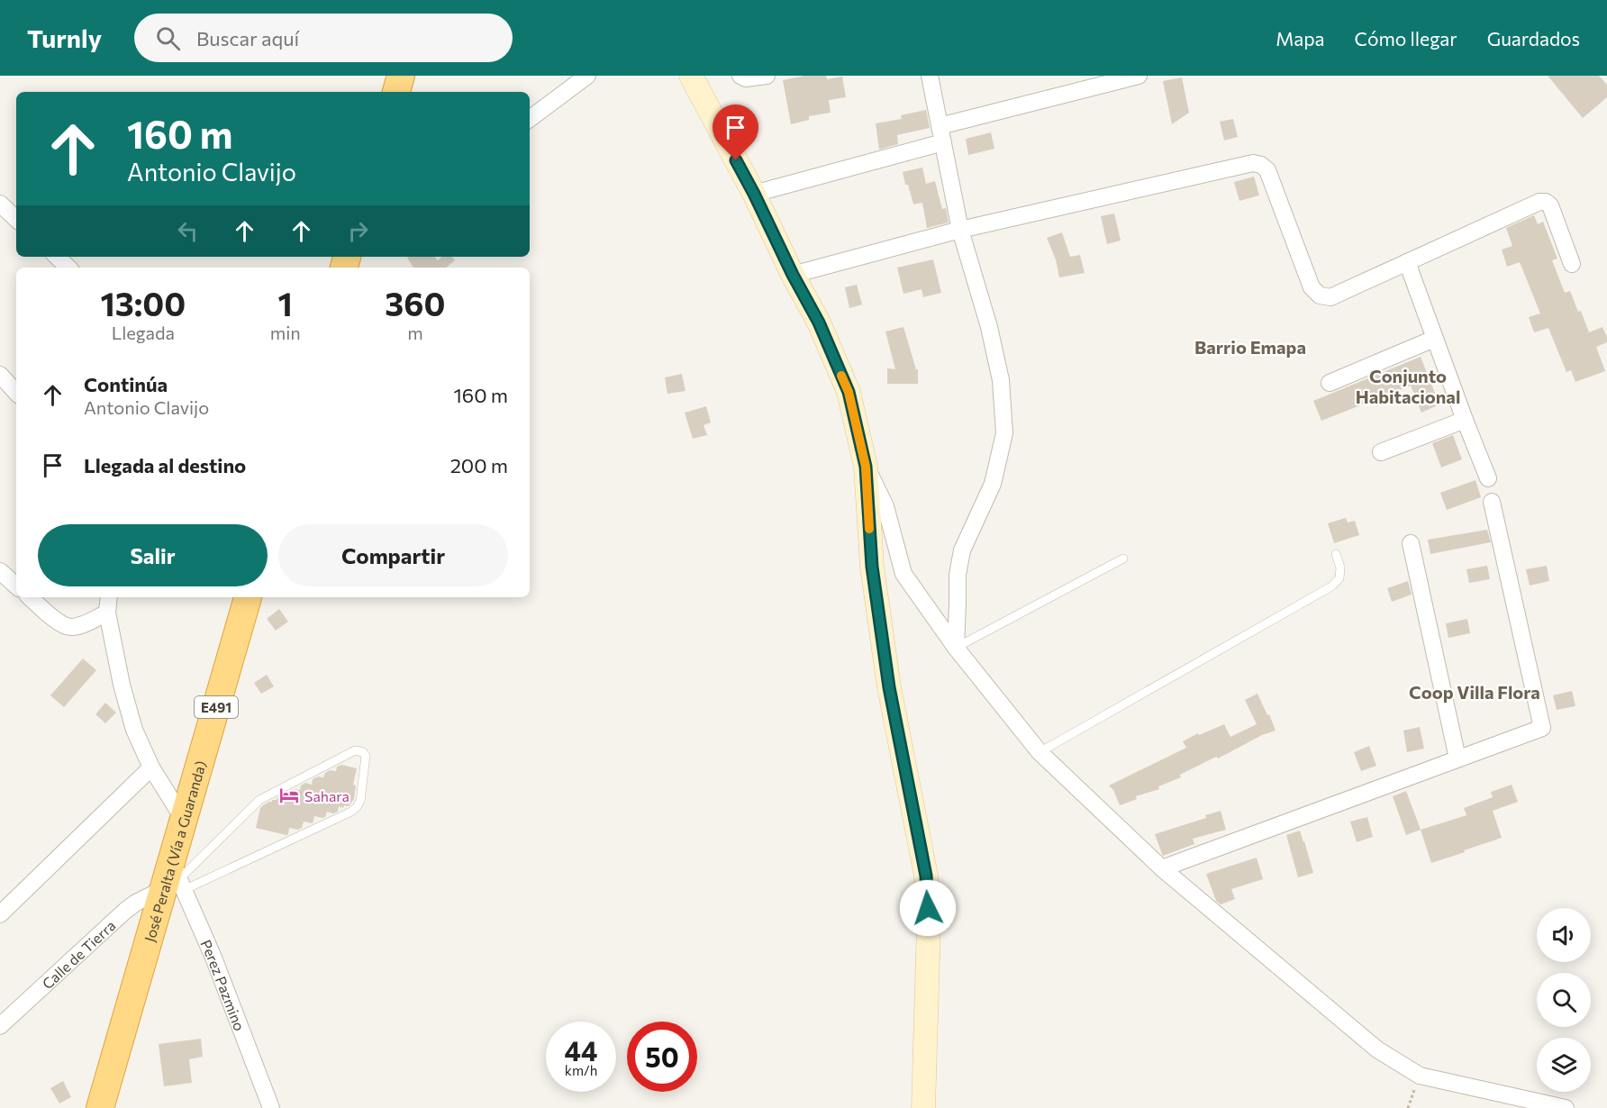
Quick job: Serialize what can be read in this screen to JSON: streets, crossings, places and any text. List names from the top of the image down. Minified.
{"streets":{"highway":["E491","José Peralta (Vía a Guaranda)"],"street":["Calle de Tierra","Perez Pazmino"]},"crossings":[["José Peralta (Vía a Guaranda)","Calle de Tierra"],["José Peralta (Vía a Guaranda)","Perez Pazmino"],["Calle de Tierra","Perez Pazmino"]],"districts":["Barrio Emapa","Conjunto Habitacional","Coop Villa Flora"],"places":{"hotel":["Sahara"]},"page":{"header":"Turnly","search":"Buscar aquí","nav":["Mapa","Cómo llegar","Guardados"],"turn":["160 m","Antonio Clavijo"],"eta":["13:00","Llegada","1","min","360","m"],"list":[{"name":"Continúa","note":"Antonio Clavijo","value":"160 m"},{"name":"Llegada al destino","value":"200 m"}],"buttons":["Salir","Compartir"],"speed":"44 km/h","limit":"50"}}
